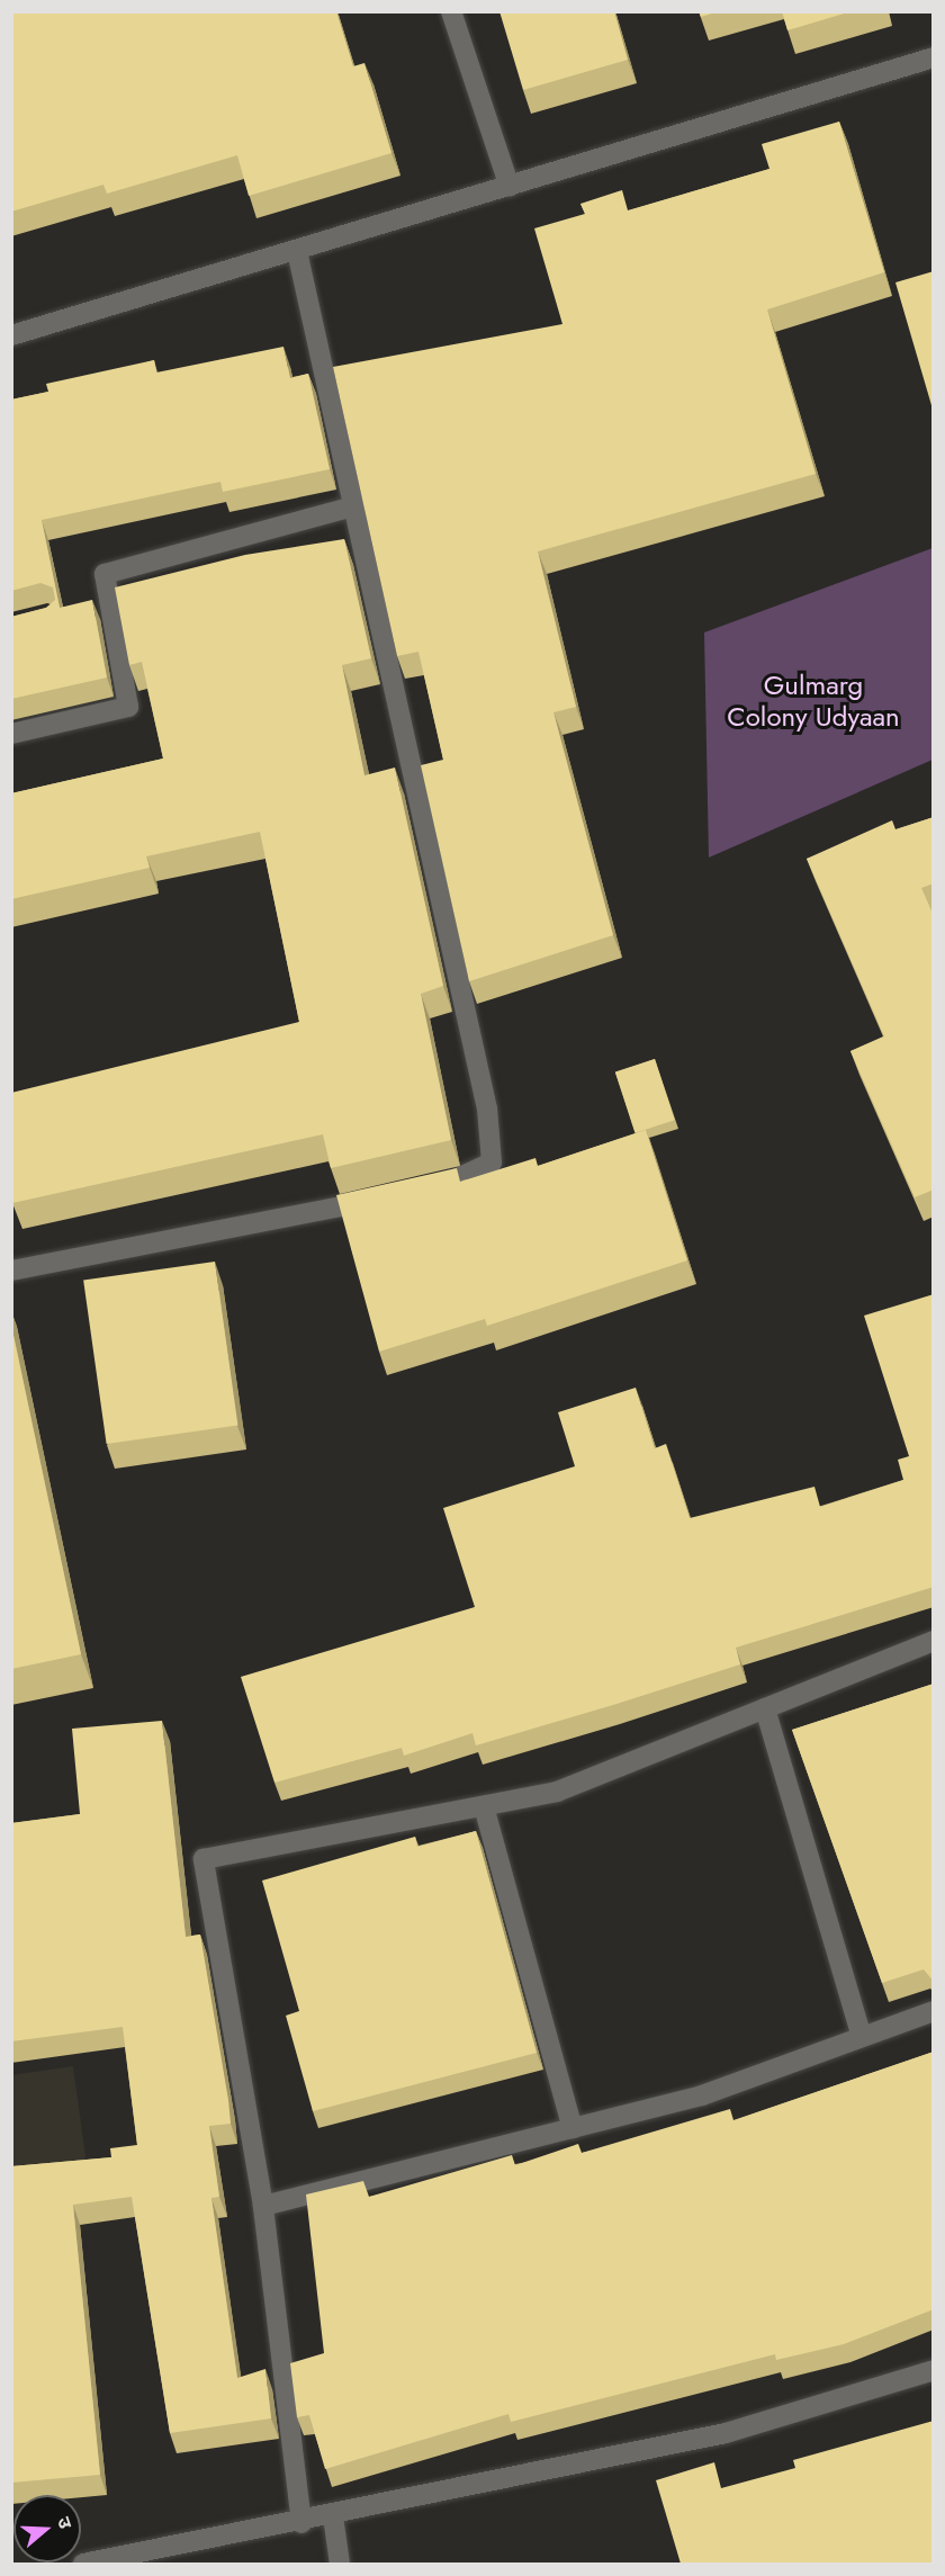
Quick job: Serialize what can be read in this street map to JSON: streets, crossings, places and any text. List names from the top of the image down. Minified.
{"parks":["Gulmarg Colony Udyaan"],"north":"right"}
